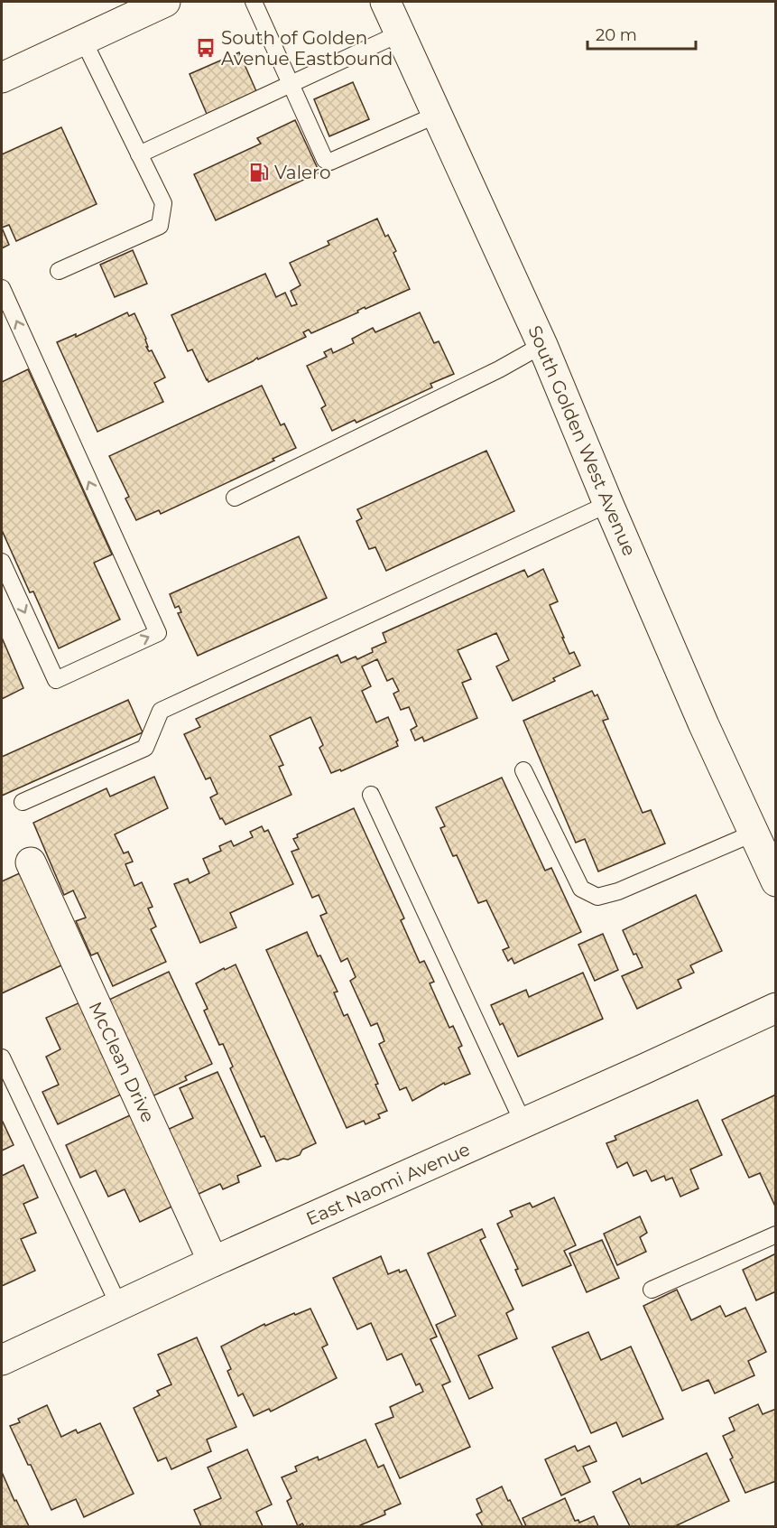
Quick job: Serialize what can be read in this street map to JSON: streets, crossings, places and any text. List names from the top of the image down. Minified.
{"streets":{"street":["South Golden West Avenue","McClean Drive","East Naomi Avenue"]},"crossings":[["McClean Drive","East Naomi Avenue"]],"places":{"bus stop":["South of Golden Avenue Eastbound"],"fuel station":["Valero"]},"scale_bar":"20 m"}
